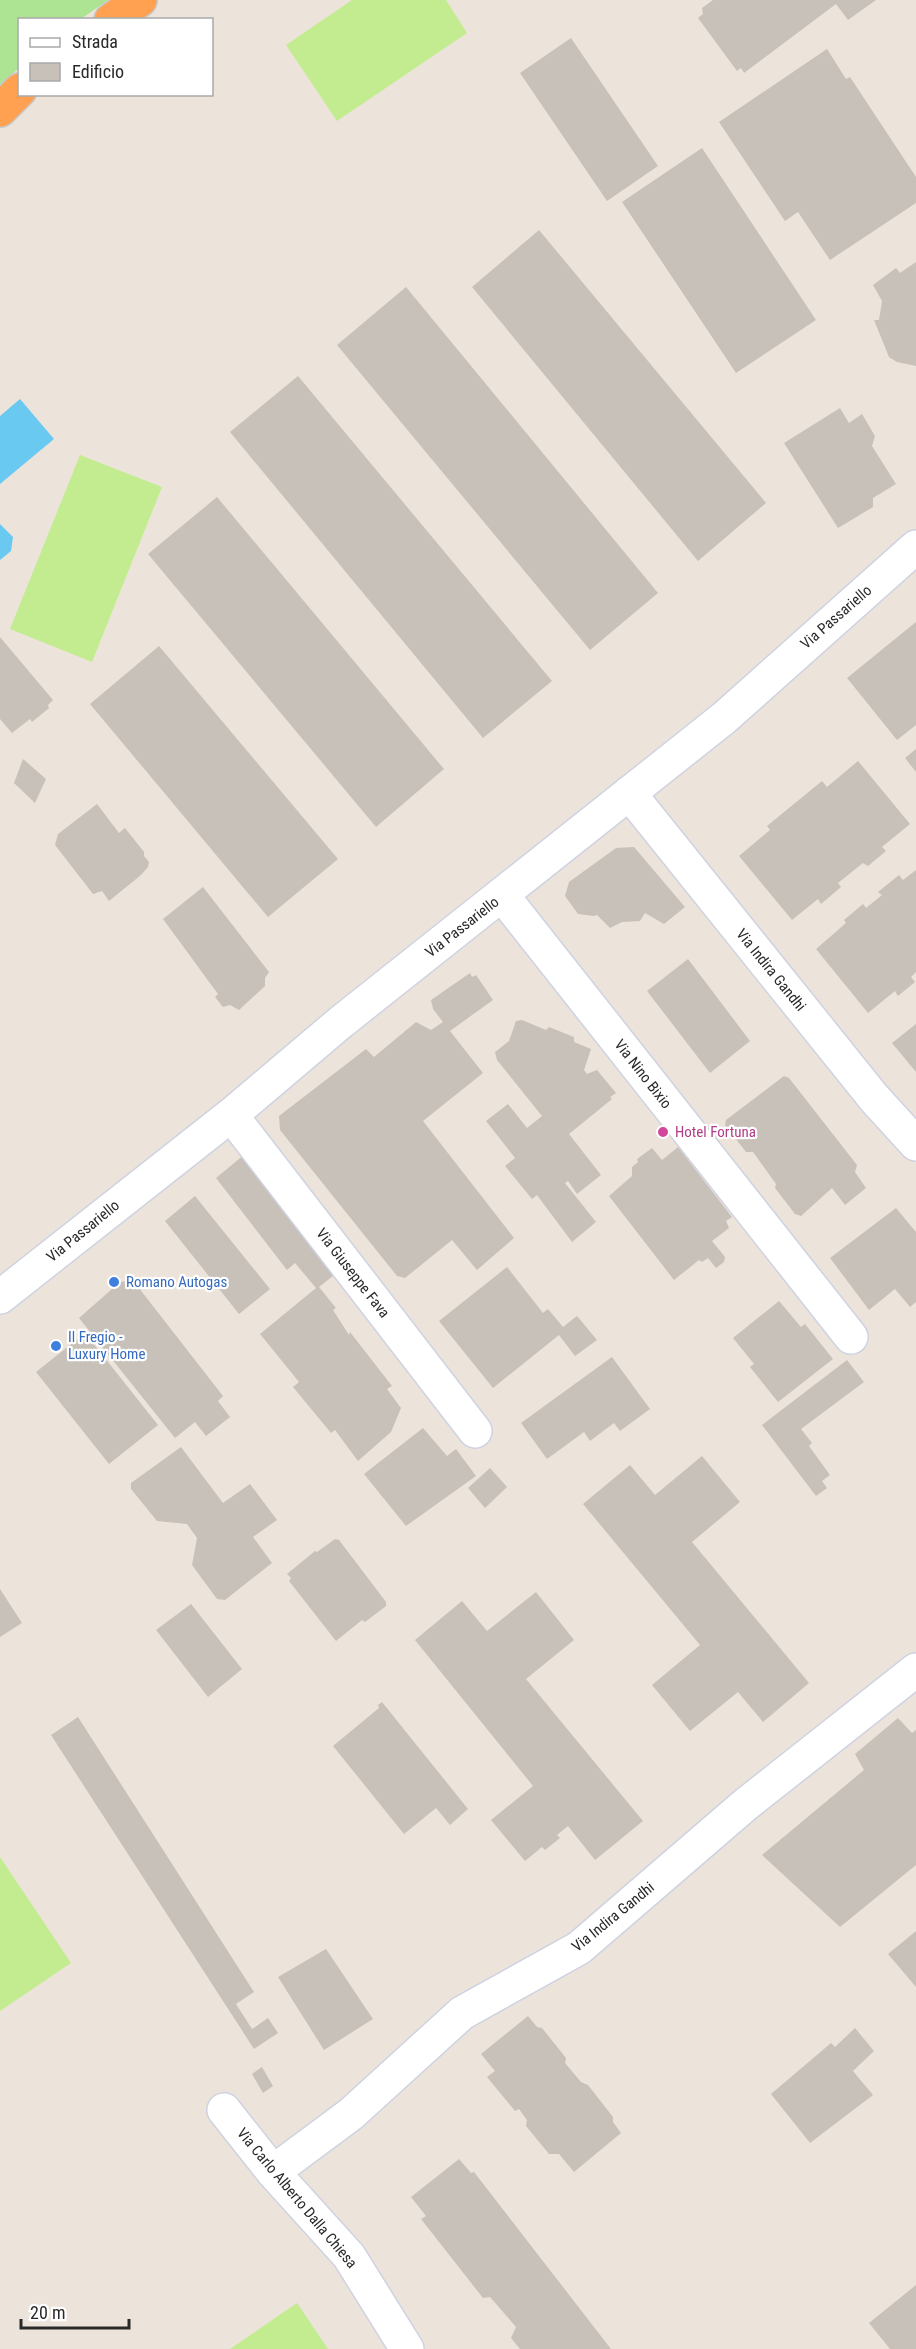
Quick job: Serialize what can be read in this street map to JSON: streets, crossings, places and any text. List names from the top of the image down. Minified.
{"streets":{"street":["Via Passariello","Via Indira Gandhi","Via Nino Bixio","Via Giuseppe Fava","Via Carlo Alberto Dalla Chiesa"]},"crossings":[["Via Passariello","Via Indira Gandhi"],["Via Passariello","Via Nino Bixio"],["Via Passariello","Via Giuseppe Fava"],["Via Indira Gandhi","Via Carlo Alberto Dalla Chiesa"]],"places":["Hotel Fortuna","Romano Autogas","Il Fregio - Luxury Home"],"legend":["Strada","Edificio"],"scale_bar":"20 m"}
